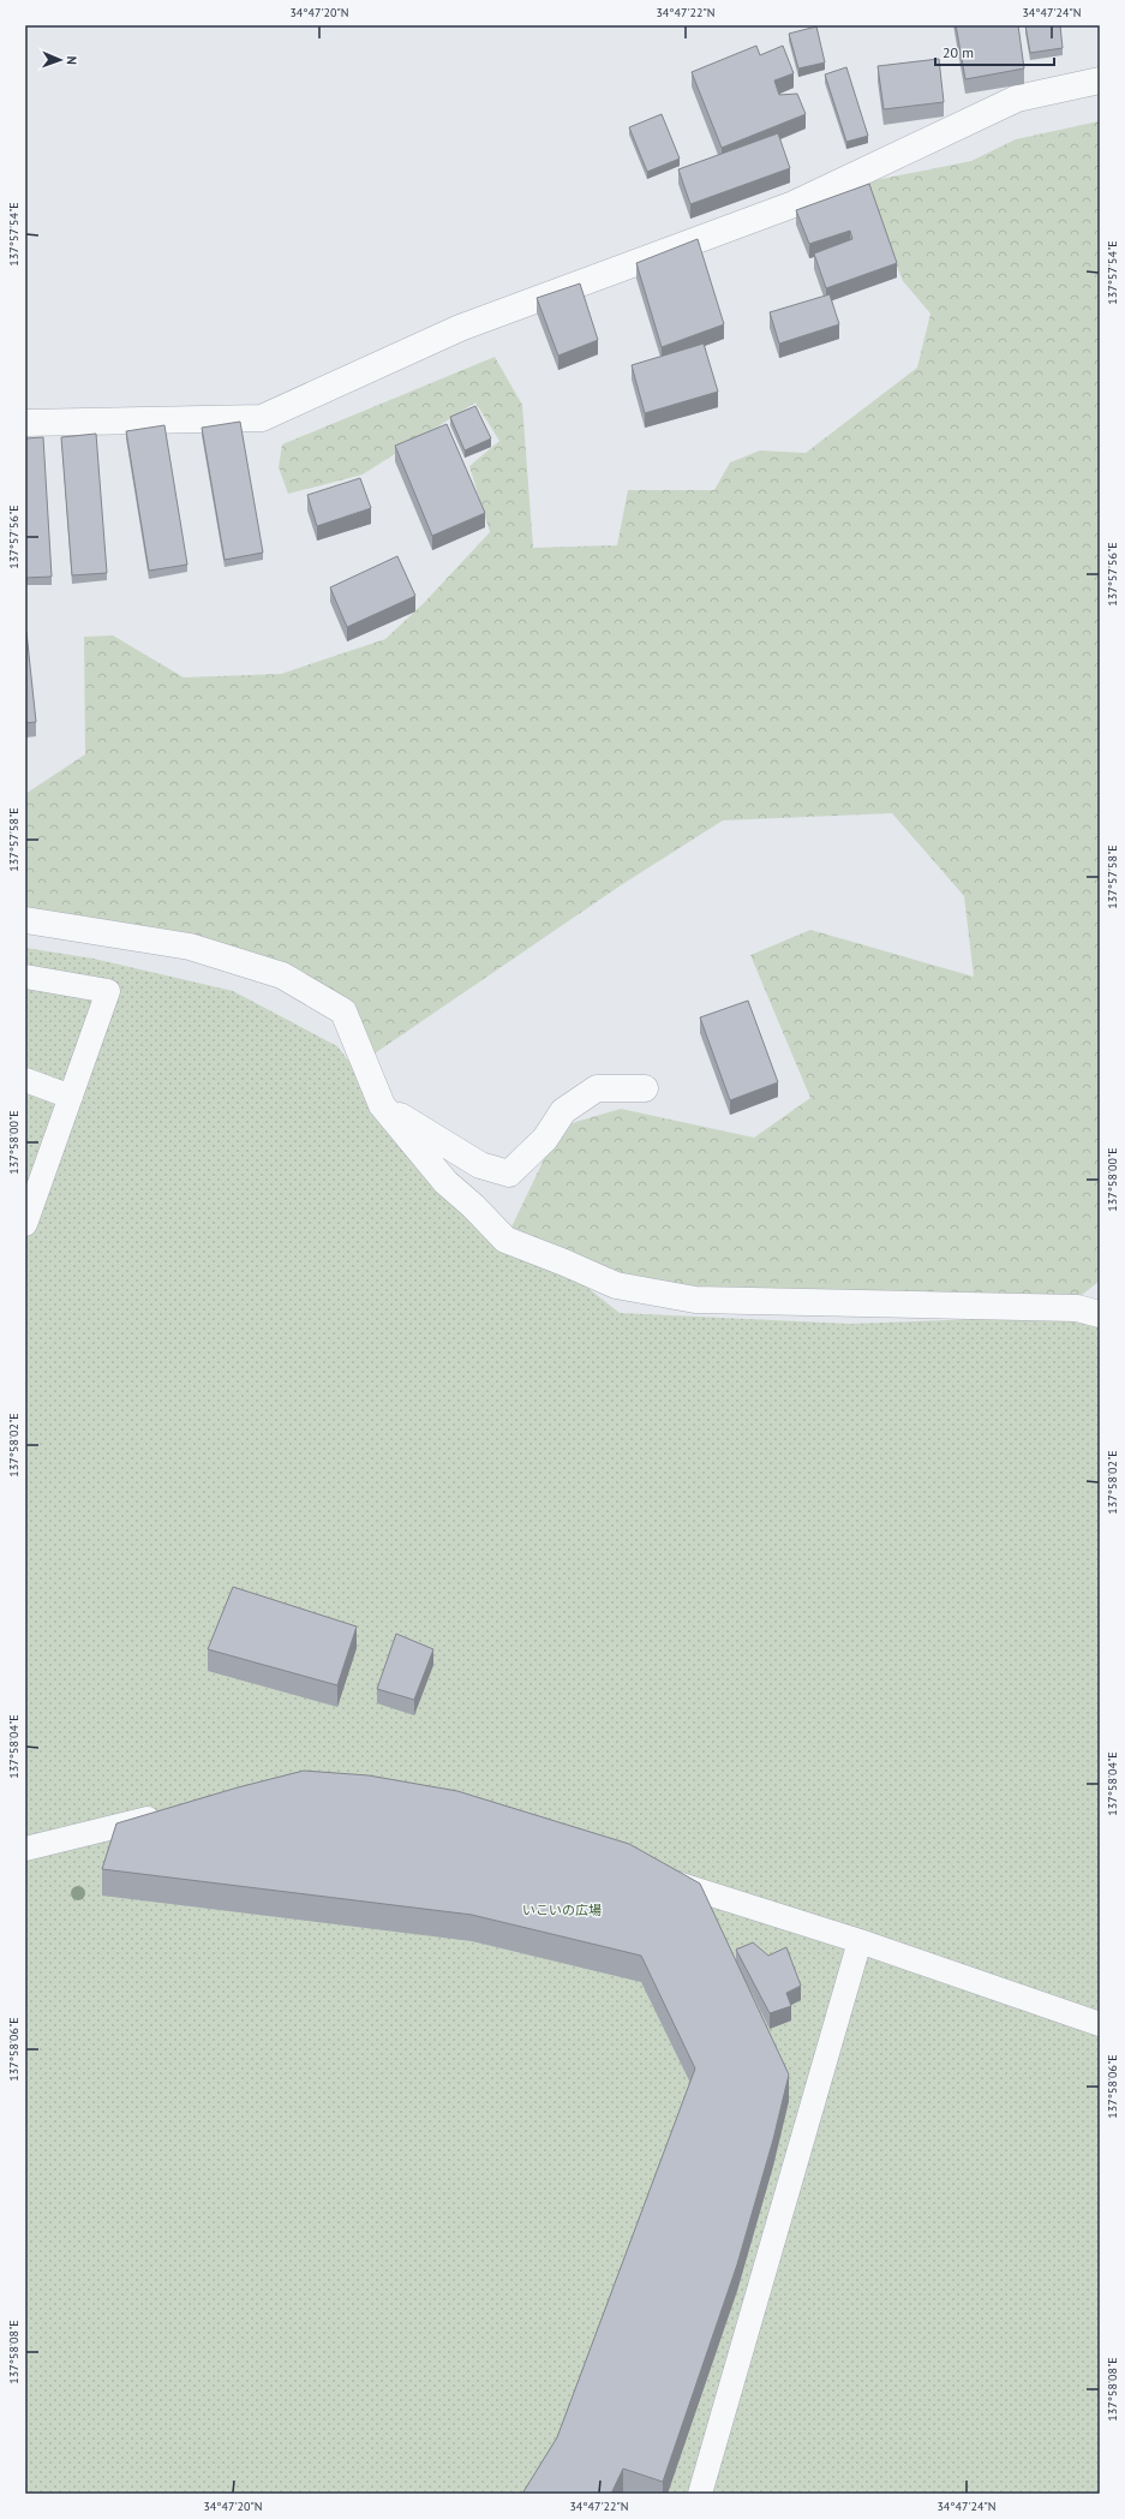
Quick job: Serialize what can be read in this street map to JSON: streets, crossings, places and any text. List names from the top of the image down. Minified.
{"parks":["いこいの広場"],"scale_bar":"20 m","north":"right","coordinates":["34°47'20\"N","34°47'22\"N","34°47'24\"N","137°57'54\"E","137°57'56\"E","137°57'58\"E","137°58'00\"E","137°58'02\"E","137°58'04\"E","137°58'06\"E","137°58'08\"E"]}
